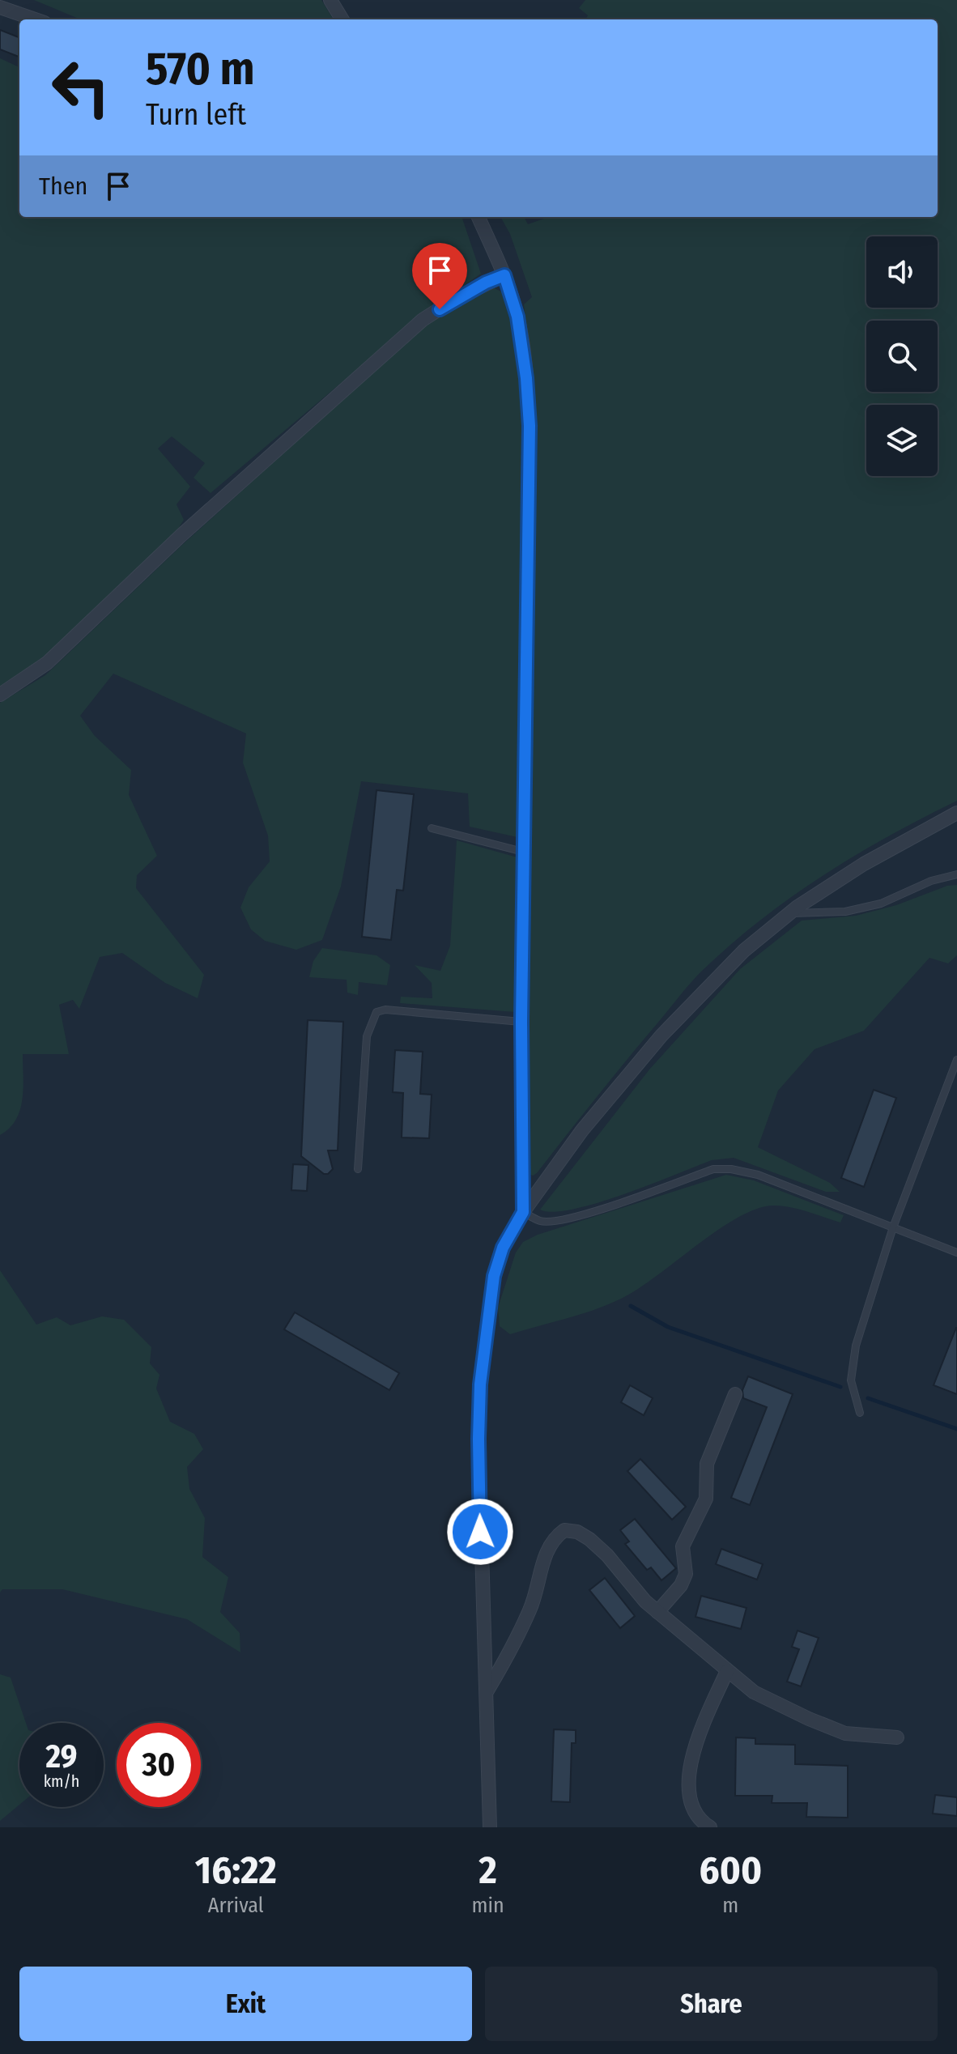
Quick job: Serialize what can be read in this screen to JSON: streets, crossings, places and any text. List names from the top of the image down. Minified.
{"page":{"turn":["570 m","Turn left"],"then":"Then","speed":"29 km/h","limit":"30","eta":["16:22","Arrival","2","min","600","m"],"buttons":["Exit","Share"]}}
